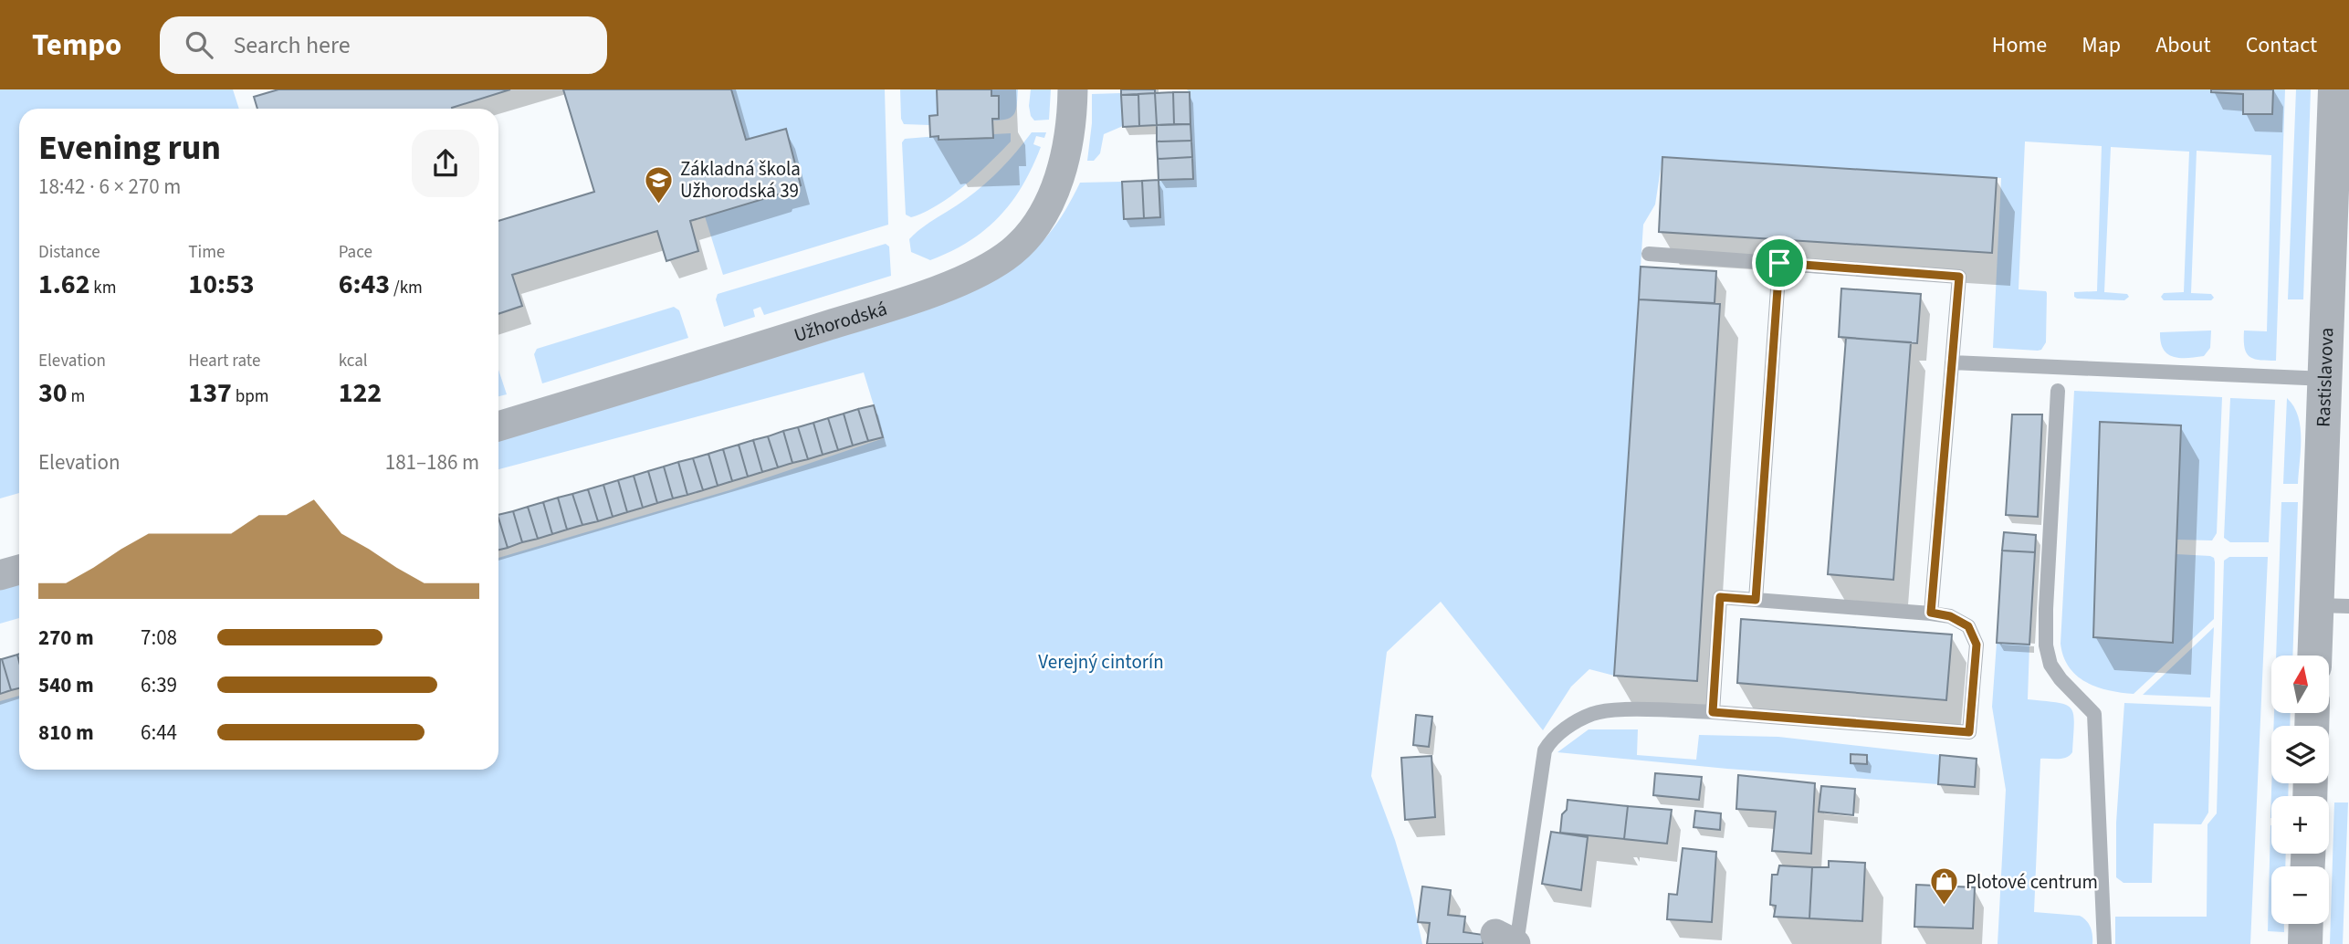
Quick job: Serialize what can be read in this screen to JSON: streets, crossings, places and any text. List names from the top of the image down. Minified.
{"streets":{"street":["Užhorodská","Rastislavova"]},"parks":["Verejný cintorín"],"places":{"school or university":["Základná škola Užhorodská 39"],"shop":["Plotové centrum"]},"north":"top","page":{"header":"Tempo","search":"Search here","nav":["Home","Map","About","Contact"],"heading":["Evening run","18:42 · 6 × 270 m"],"stats":[["Distance","1.62 km"],["Time","10:53"],["Pace","6:43 /km"],["Elevation","30 m"],["Heart rate","137 bpm"],["kcal","122"]],"chart":["Elevation","181–186 m"],"list":[{"name":"270 m","note":"7:08"},{"name":"540 m","note":"6:39"},{"name":"810 m","note":"6:44"}],"map_buttons":["+","−"]}}
